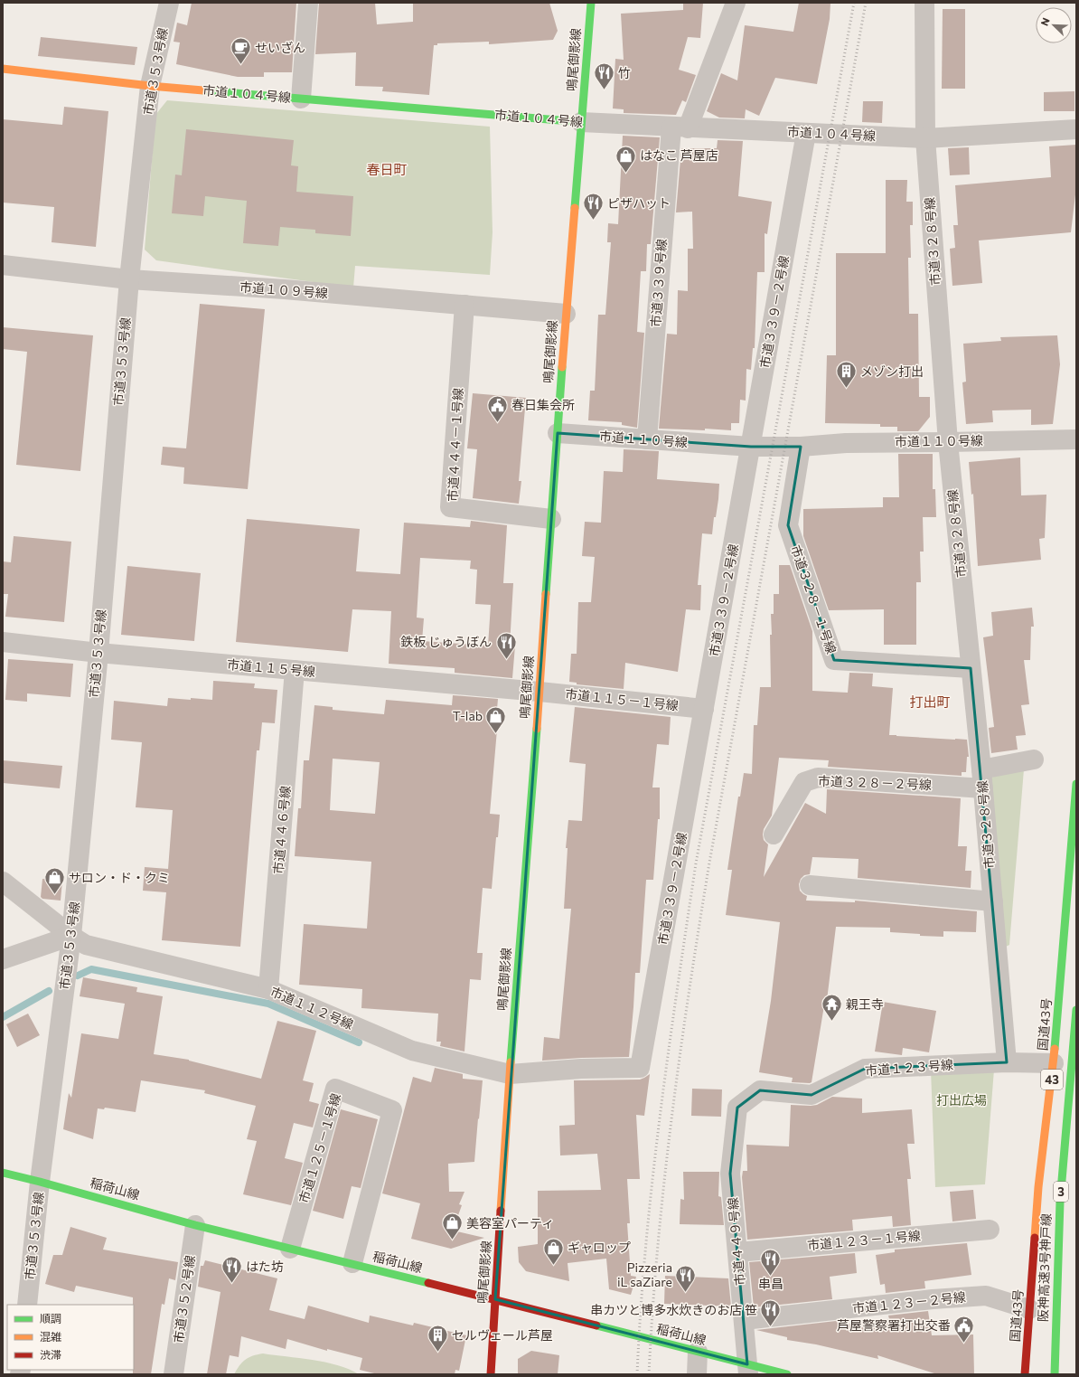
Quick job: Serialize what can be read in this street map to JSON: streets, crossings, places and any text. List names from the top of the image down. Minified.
{"streets":{"main road":["鳴尾御影線","市道１０４号線","国道43号","43","稲荷山線","3","阪神高速3号神戸線"],"street":["市道３５３号線","市道３２８号線","市道３３９号線","市道１０９号線","市道３３９－２号線","市道１１０号線","市道４４４－１号線","市道３２８－１号線","市道１１５号線","市道１１５－１号線","市道３２８－２号線","市道４４６号線","市道１１２号線","市道１２３号線","市道１２５－１号線","市道１２３－１号線","市道４４９号線","市道３５２号線","市道１２３－２号線"]},"crossings":[["鳴尾御影線","市道１０４号線"],["鳴尾御影線","市道１０９号線"],["鳴尾御影線","市道１１０号線"],["鳴尾御影線","市道４４４－１号線"],["鳴尾御影線","市道１１５号線"],["鳴尾御影線","市道１１５－１号線"],["鳴尾御影線","市道１１２号線"],["鳴尾御影線","稲荷山線"],["市道３５３号線","市道１０４号線"],["市道３５３号線","市道１０９号線"],["市道３５３号線","市道１１５号線"],["市道３５３号線","市道１１２号線"],["市道３５３号線","稲荷山線"],["市道１０４号線","市道３２８号線"],["市道１０４号線","市道３３９号線"],["市道１０４号線","市道３３９－２号線"],["市道３２８号線","市道１１０号線"],["市道３２８号線","市道３２８－１号線"],["市道３２８号線","市道３２８－２号線"],["市道３２８号線","市道１２３号線"],["市道３３９号線","市道１１０号線"],["市道１０９号線","市道４４４－１号線"],["市道３３９－２号線","市道１１０号線"],["市道３３９－２号線","市道１１５－１号線"],["市道３３９－２号線","市道１１２号線"],["市道１１０号線","市道３２８－１号線"],["市道１１５号線","市道１１５－１号線"],["市道１１５号線","市道４４６号線"],["市道４４６号線","市道１１２号線"],["国道43号","市道１２３号線"],["国道43号","市道１２３－２号線"],["市道１２３号線","市道４４９号線"],["市道１２５－１号線","稲荷山線"],["稲荷山線","市道４４９号線"],["稲荷山線","市道３５２号線"],["市道１２３－１号線","市道４４９号線"],["市道４４９号線","市道１２３－２号線"]],"districts":["春日町","打出町"],"parks":["打出広場"],"places":{"cafe":["せいざん"],"restaurant":["竹","ピザハット","鉄板 じゅうぼん","串昌","はた坊","Pizzeria iL saZiare","串カツと博多水炊きのお店 笹"],"shop":["はなこ 芦屋店","T-lab","サロン・ド・クミ","美容室パーティ","ギャロップ"],"building":["メゾン打出","セルヴェール芦屋"],"public building":["春日集会所","芦屋警察署打出交番"],"temple":["親王寺"]},"legend":["順調","混雑","渋滞"],"north":"top left"}
